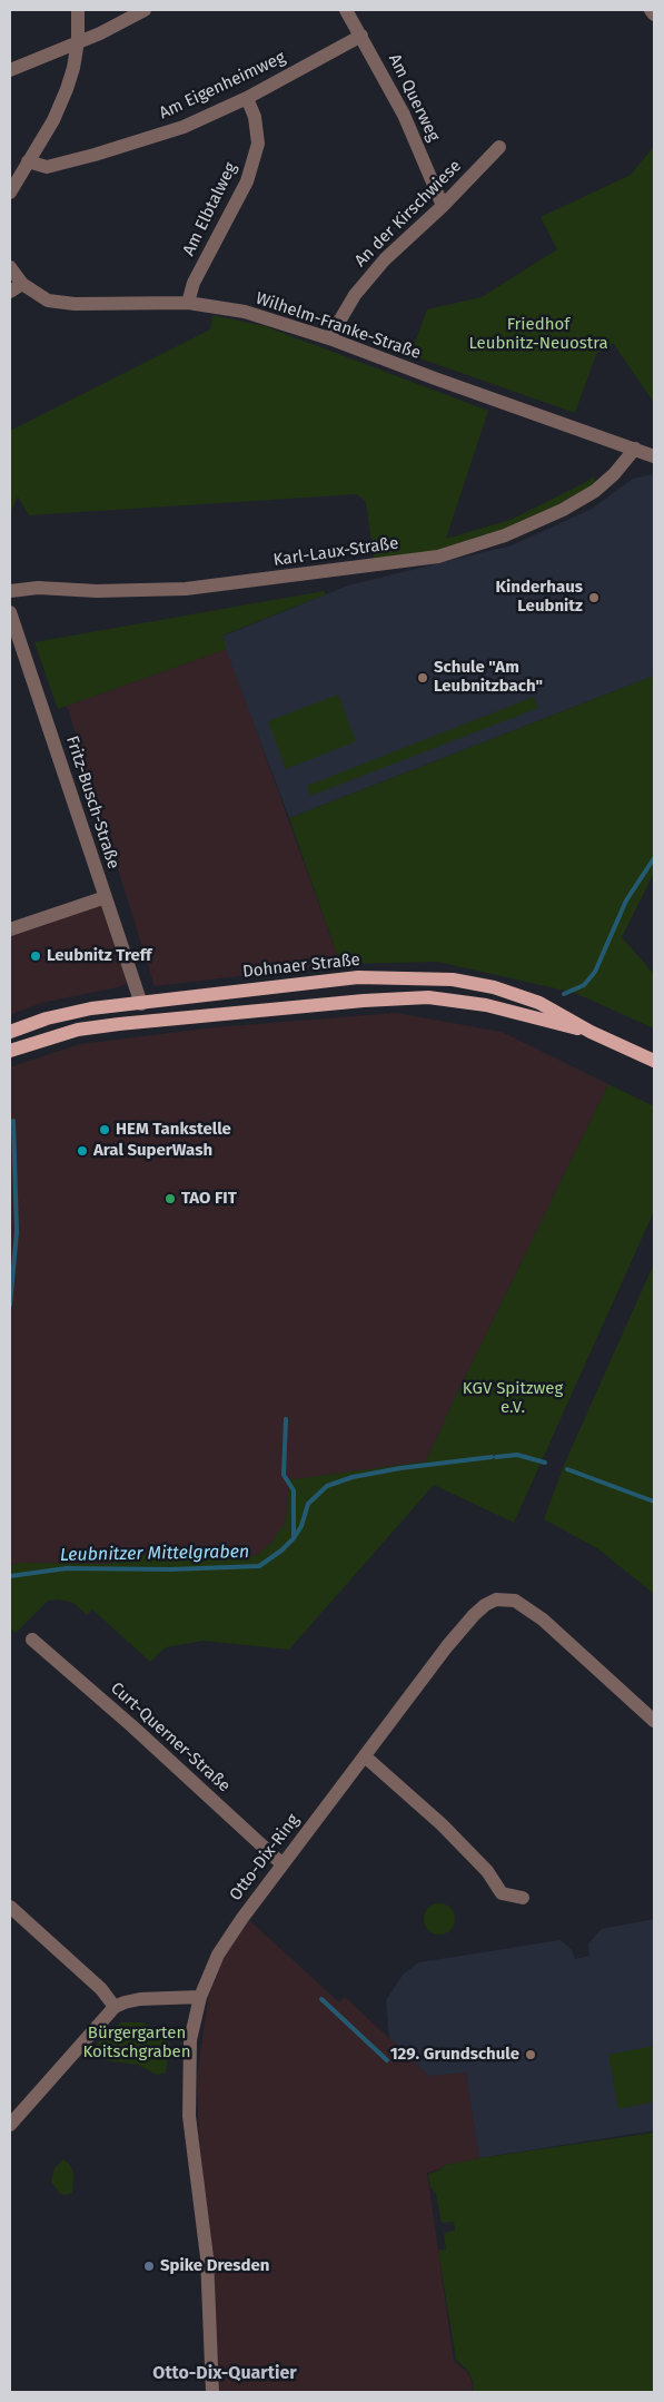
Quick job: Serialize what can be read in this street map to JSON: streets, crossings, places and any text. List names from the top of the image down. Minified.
{"streets":{"main road":["Dohnaer Straße"],"street":["Am Eigenheimweg","Am Querweg","Am Elbtalweg","An der Kirschwiese","Wilhelm-Franke-Straße","Karl-Laux-Straße","Fritz-Busch-Straße","Curt-Querner-Straße","Otto-Dix-Ring"]},"crossings":[["Am Eigenheimweg","Am Querweg"],["Am Eigenheimweg","Am Elbtalweg"],["Am Querweg","An der Kirschwiese"],["Am Elbtalweg","Wilhelm-Franke-Straße"],["An der Kirschwiese","Wilhelm-Franke-Straße"],["Wilhelm-Franke-Straße","Karl-Laux-Straße"],["Fritz-Busch-Straße","Dohnaer Straße"],["Curt-Querner-Straße","Otto-Dix-Ring"]],"districts":["Otto-Dix-Quartier"],"water":["Leubnitzer Mittelgraben"],"parks":["Friedhof Leubnitz-Neuostra","KGV Spitzweg e.V.","Bürgergarten Koitschgraben"],"places":["Kinderhaus Leubnitz","Schule \"Am Leubnitzbach\"","Leubnitz Treff","HEM Tankstelle","Aral SuperWash","TAO FIT","129. Grundschule","Spike Dresden"]}
